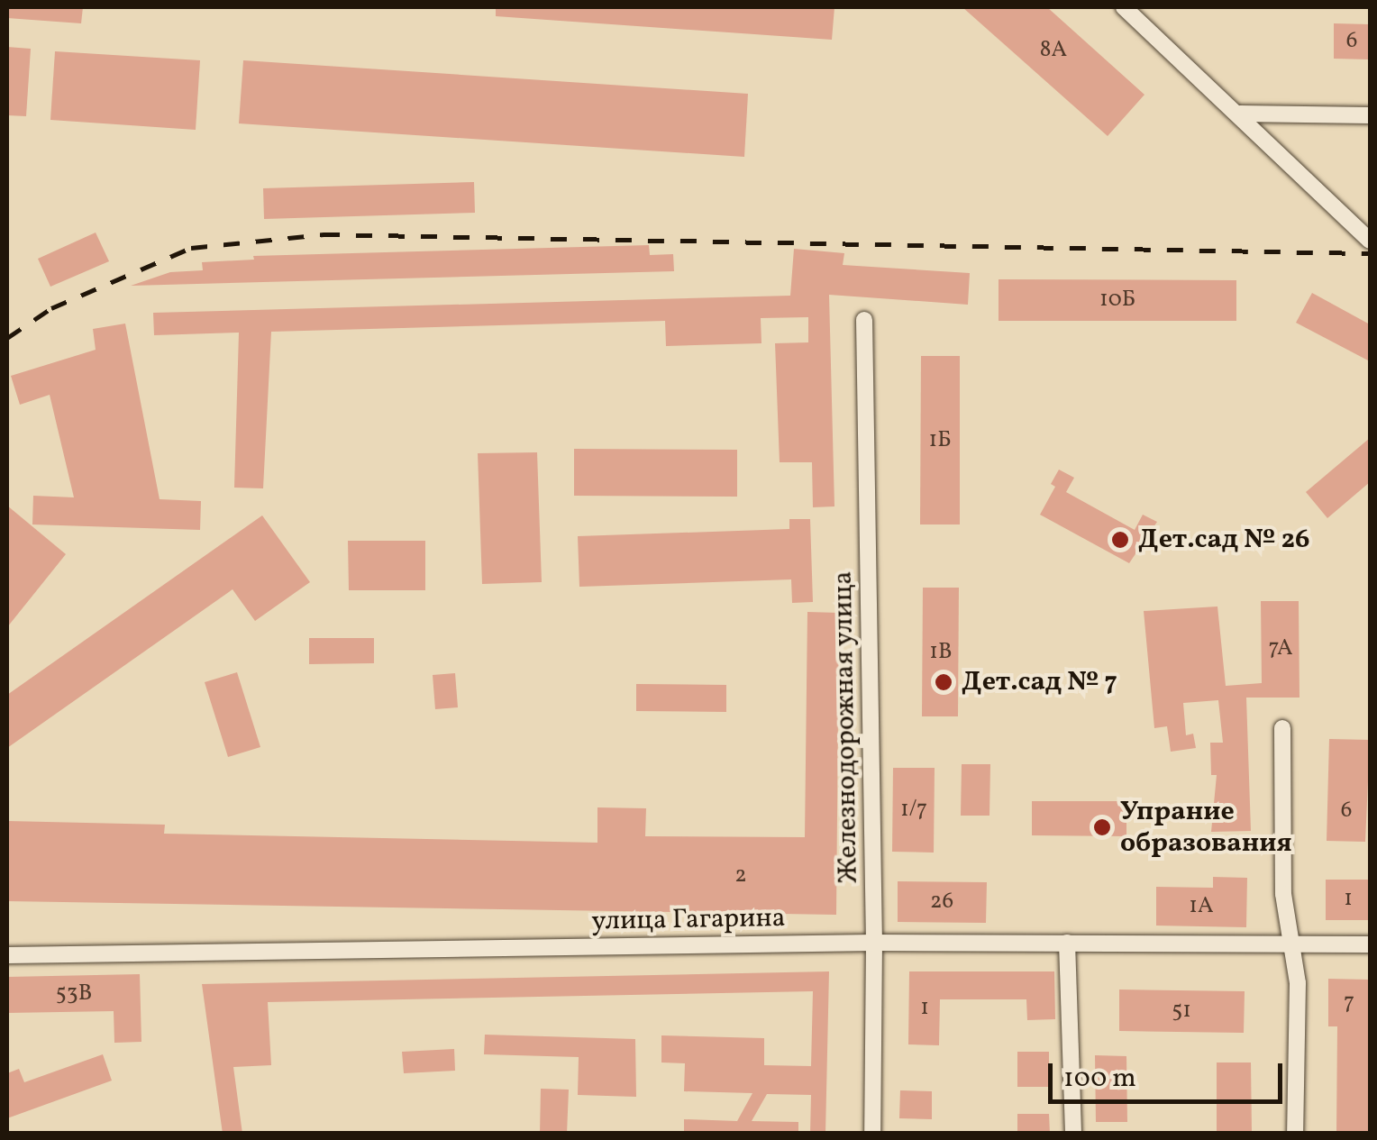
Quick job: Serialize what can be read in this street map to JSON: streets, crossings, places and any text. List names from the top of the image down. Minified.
{"streets":{"street":["Железнодорожная улица","улица Гагарина"]},"crossings":[["Железнодорожная улица","улица Гагарина"]],"places":["Дет.сад № 26","Дет.сад № 7","Упрание образования"],"house_numbers":["6","8А","10Б","1Б","7А","1В","1/7","6","2","1","26","1А","53В","7","1","51"],"scale_bar":"100 m"}
